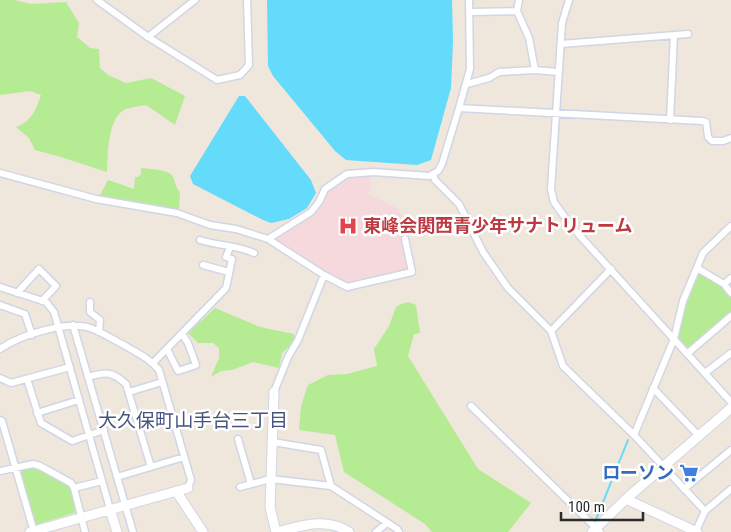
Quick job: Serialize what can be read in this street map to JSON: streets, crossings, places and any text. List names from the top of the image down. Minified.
{"districts":["大久保町山手台三丁目"],"places":{"hospital":["東峰会関西青少年サナトリューム"],"supermarket":["ローソン"]},"scale_bar":"100 m"}
